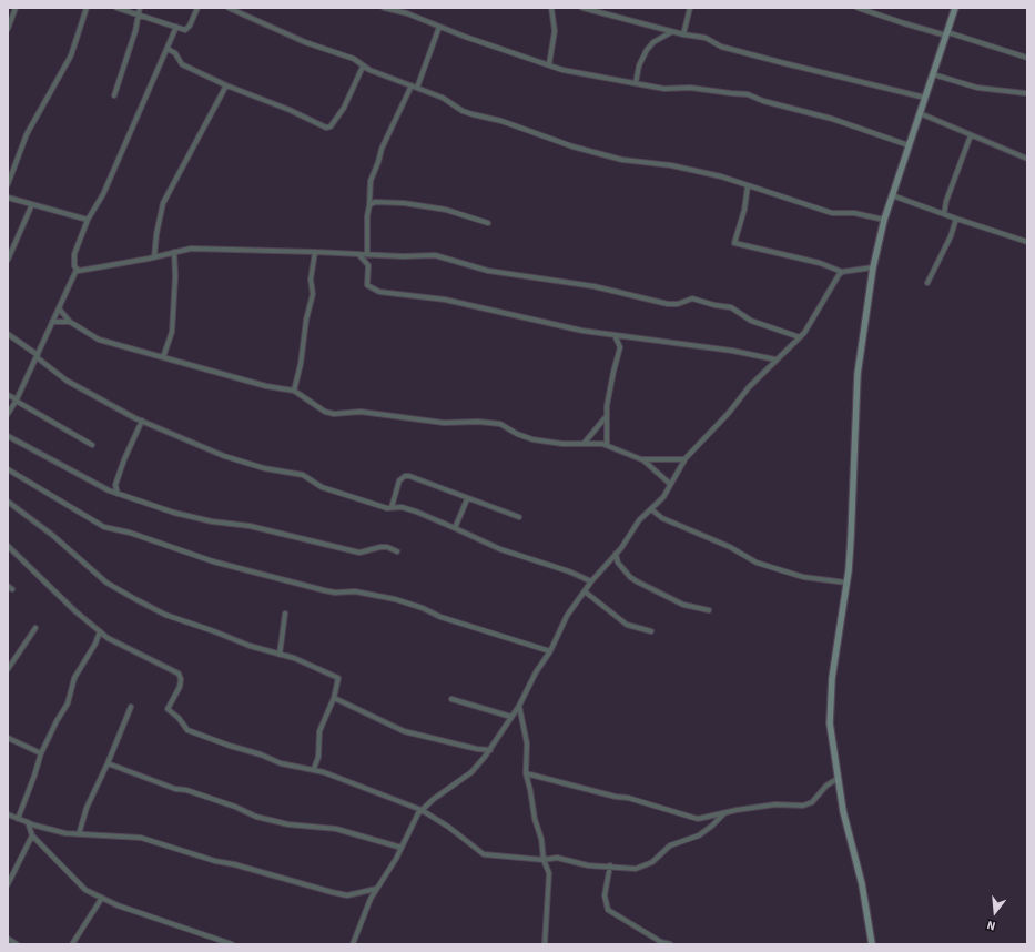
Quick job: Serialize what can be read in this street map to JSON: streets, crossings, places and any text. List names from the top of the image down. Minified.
{"north":"bottom"}
